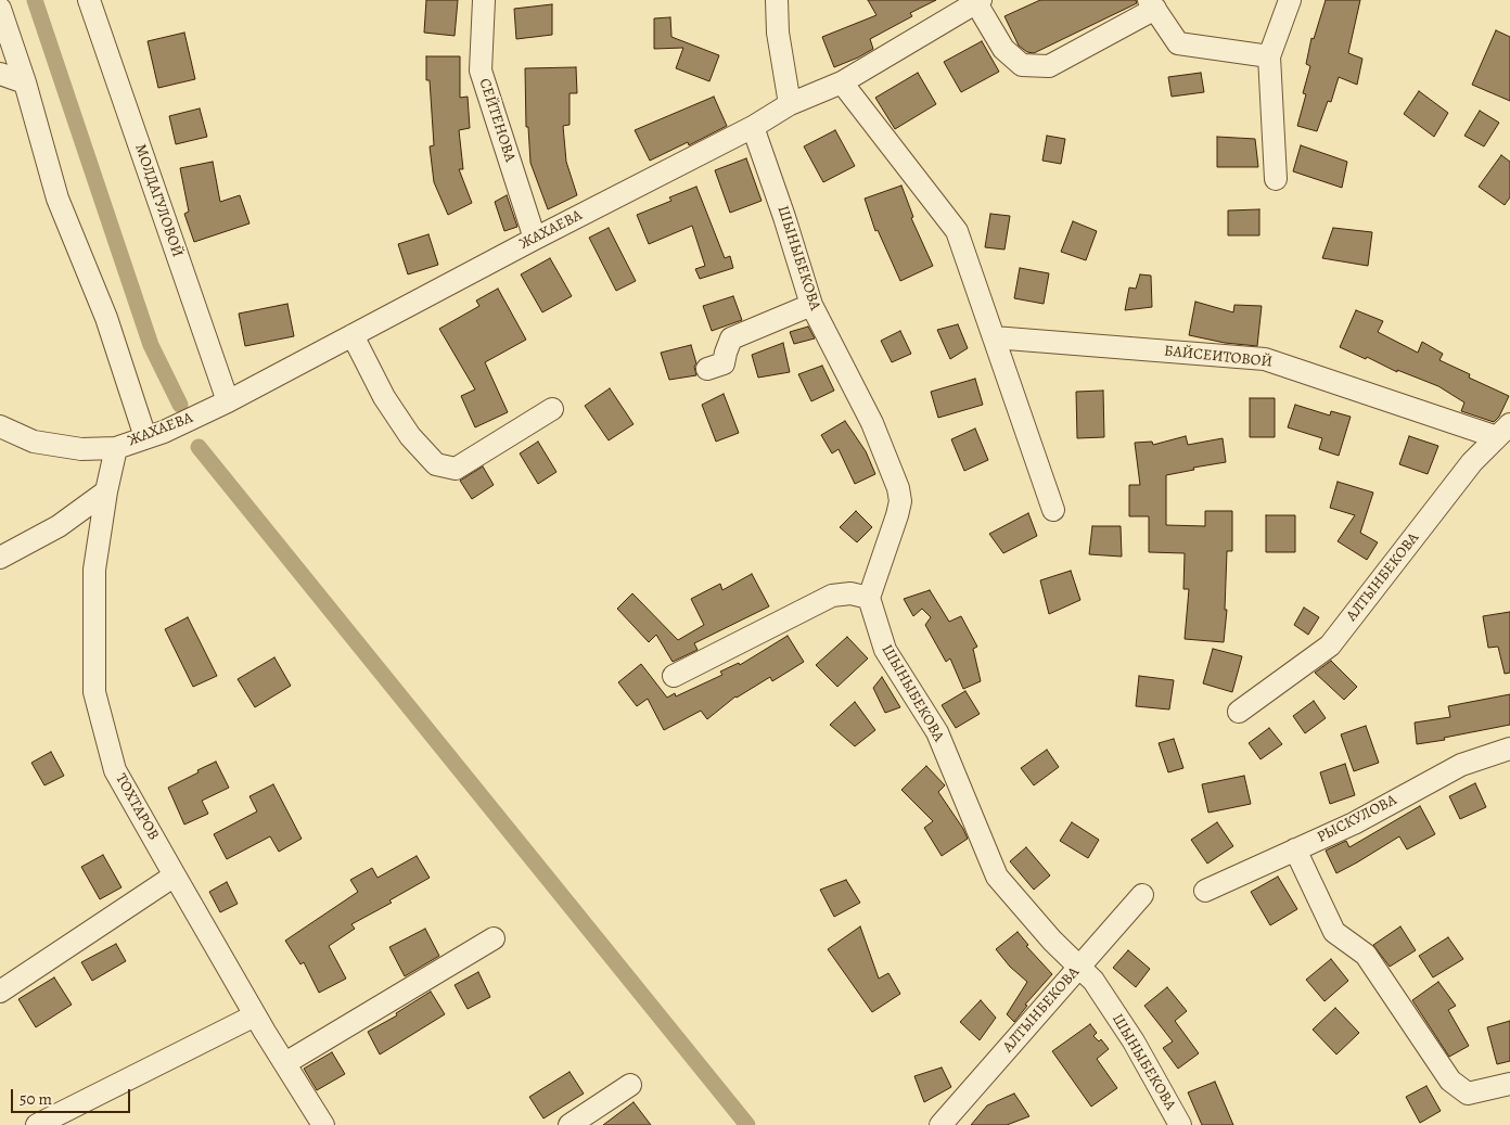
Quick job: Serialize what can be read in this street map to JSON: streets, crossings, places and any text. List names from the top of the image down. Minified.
{"streets":{"street":["СЕЙТЕНОВА","МОЛДАГУЛОВОЙ","ЖАХАЕВА","ШЫНЫБЕКОВА","БАЙСЕИТОВОЙ","АЛТЫНБЕКОВА","ТОХТАРОВ","РЫСКУЛОВА"]},"crossings":[["СЕЙТЕНОВА","ЖАХАЕВА"],["МОЛДАГУЛОВОЙ","ЖАХАЕВА"],["ЖАХАЕВА","ШЫНЫБЕКОВА"],["ЖАХАЕВА","ТОХТАРОВ"],["ШЫНЫБЕКОВА","АЛТЫНБЕКОВА"],["БАЙСЕИТОВОЙ","АЛТЫНБЕКОВА"]],"scale_bar":"50 m"}
